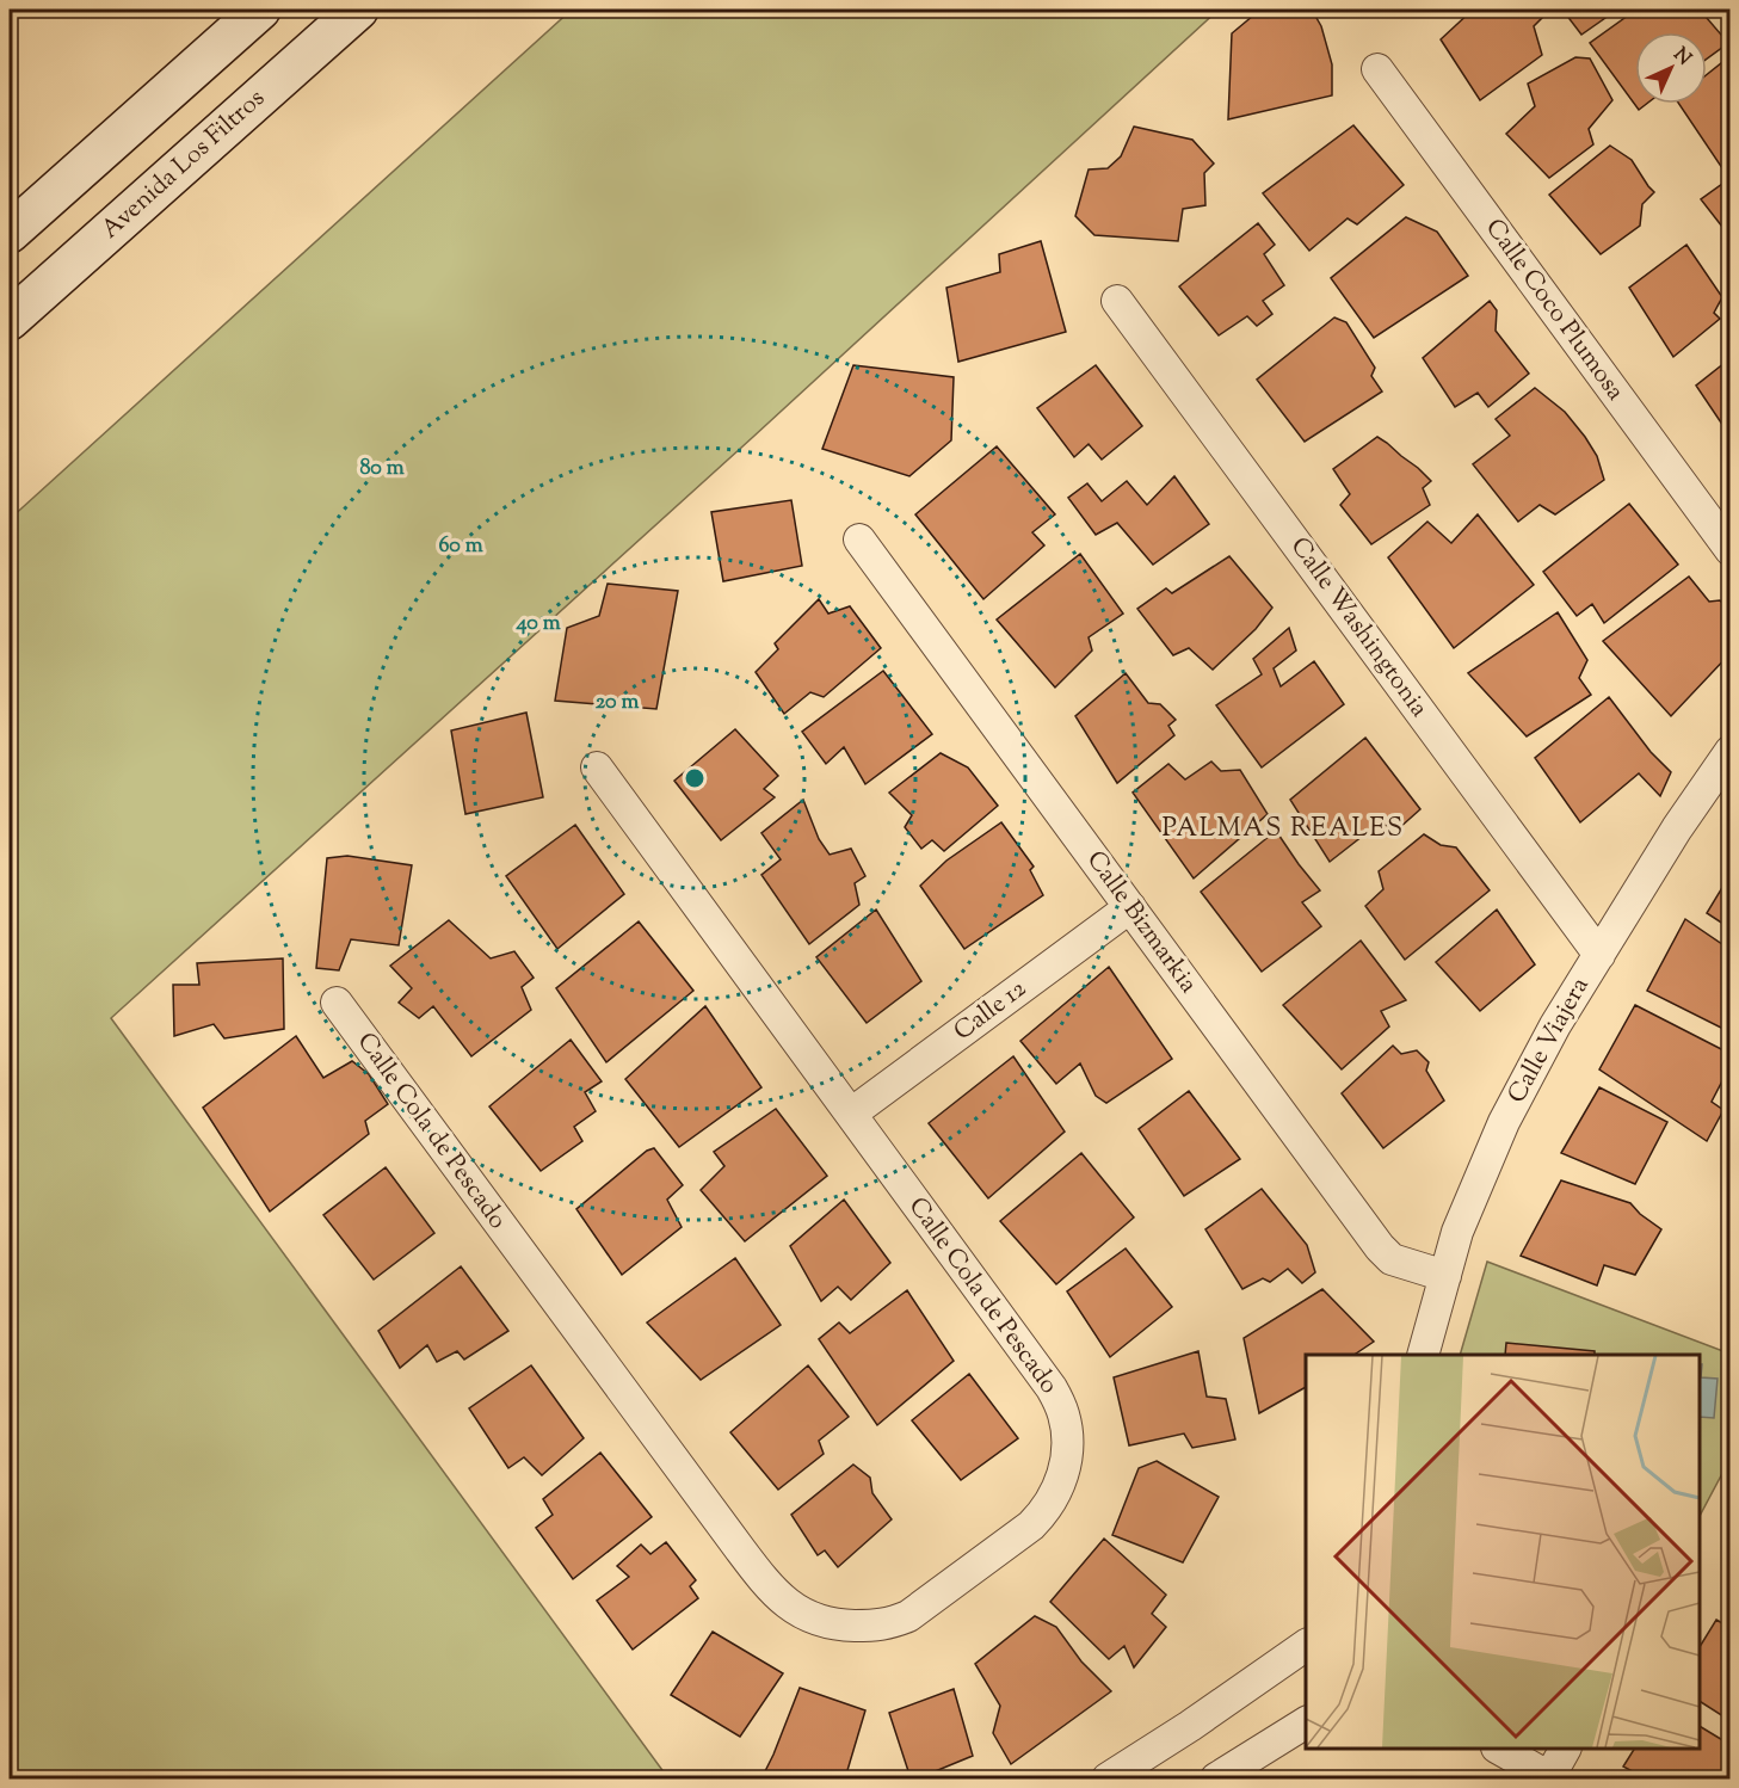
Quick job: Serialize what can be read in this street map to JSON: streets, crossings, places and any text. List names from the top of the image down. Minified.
{"streets":{"main road":["Avenida Los Filtros"],"street":["Calle Coco Plumosa","Calle Washingtonia","Calle Bizmarkia","Calle 12","Calle Viajera","Calle Cola de Pescado"]},"crossings":[["Calle Washingtonia","Calle Viajera"],["Calle Bizmarkia","Calle 12"],["Calle Bizmarkia","Calle Viajera"],["Calle 12","Calle Cola de Pescado"]],"districts":["PALMAS REALES"],"north":"top right","rings":["80 m","60 m","40 m","20 m"]}
